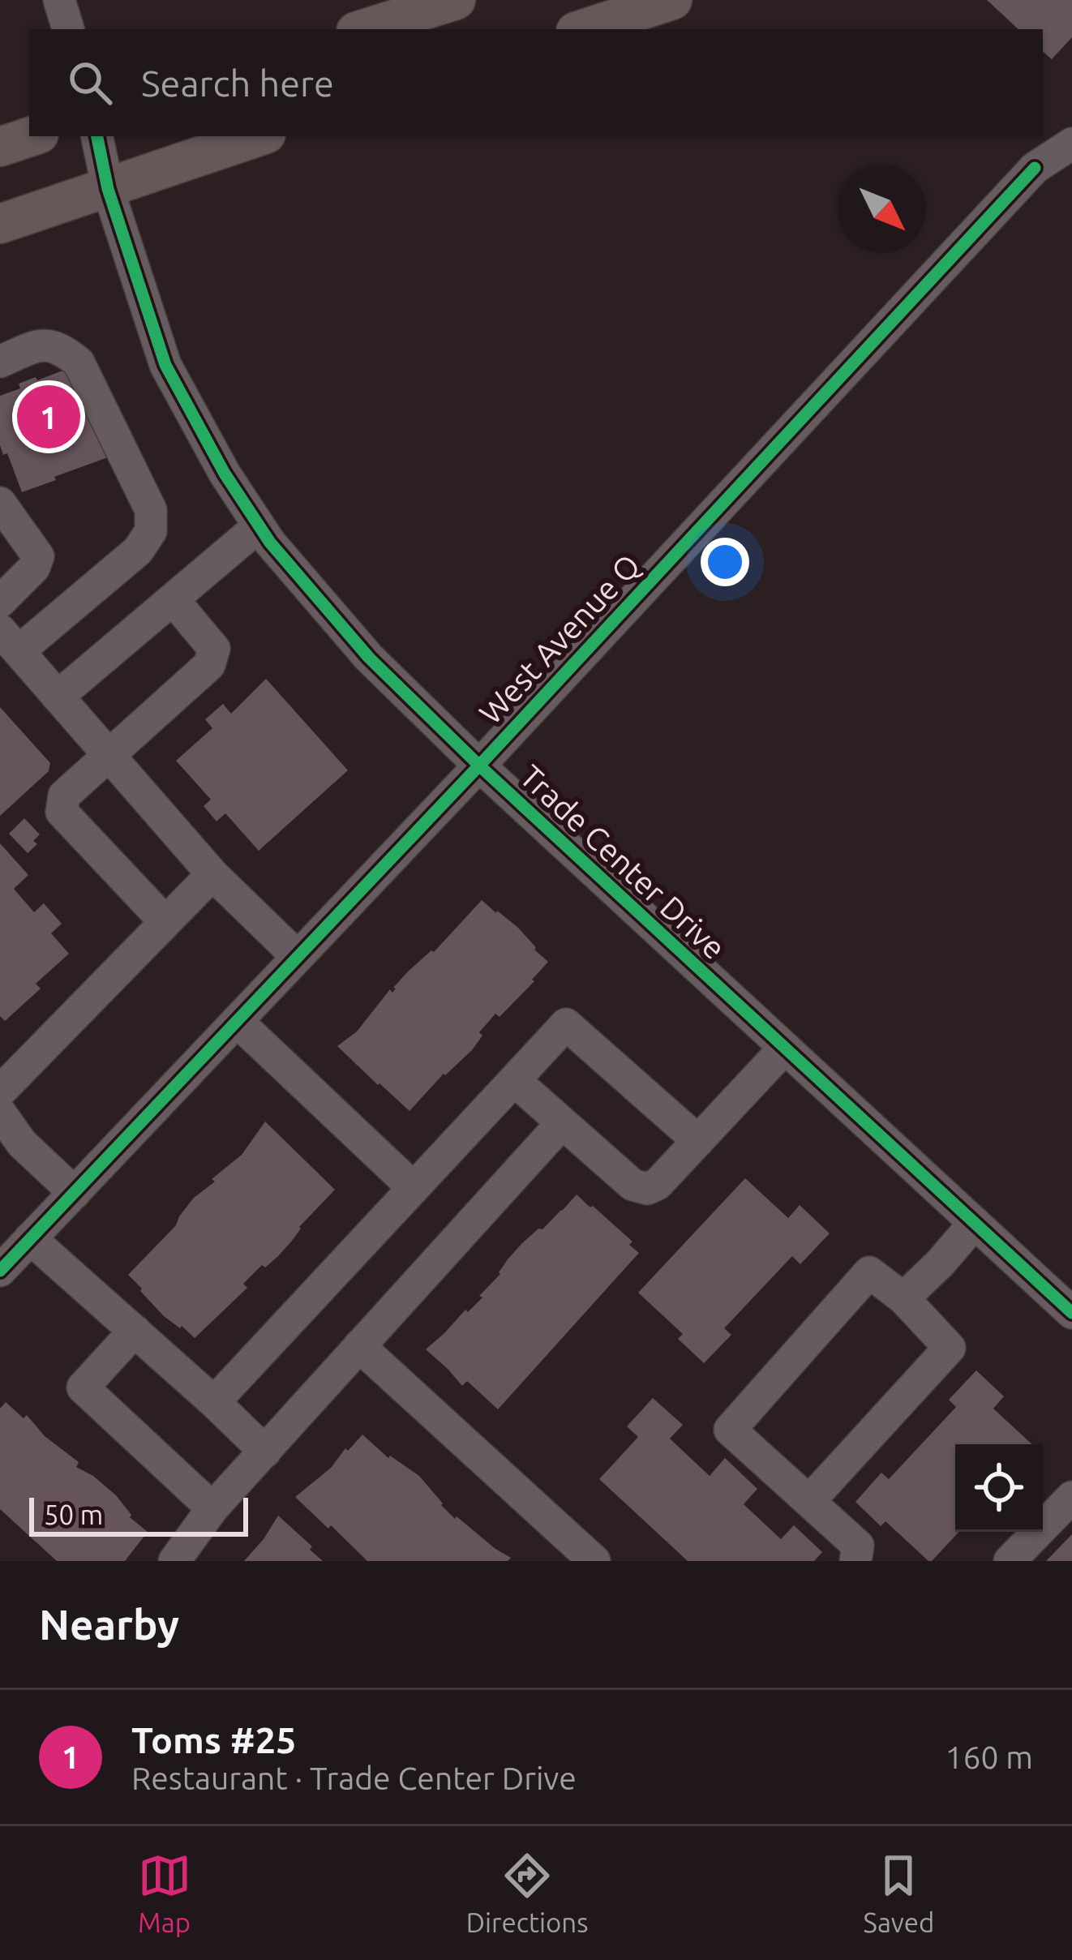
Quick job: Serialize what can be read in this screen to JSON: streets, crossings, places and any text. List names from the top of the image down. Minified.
{"streets":{"street":["West Avenue Q","Trade Center Drive"]},"crossings":[["West Avenue Q","Trade Center Drive"]],"scale_bar":"50 m","north":"bottom right","page":{"search":"Search here","pins":"1","scale":"50 m","heading":"Nearby","list":[{"mark":"1","name":"Toms #25","note":"Restaurant · Trade Center Drive","value":"160 m"}],"nav":["Map","Directions","Saved"]}}
